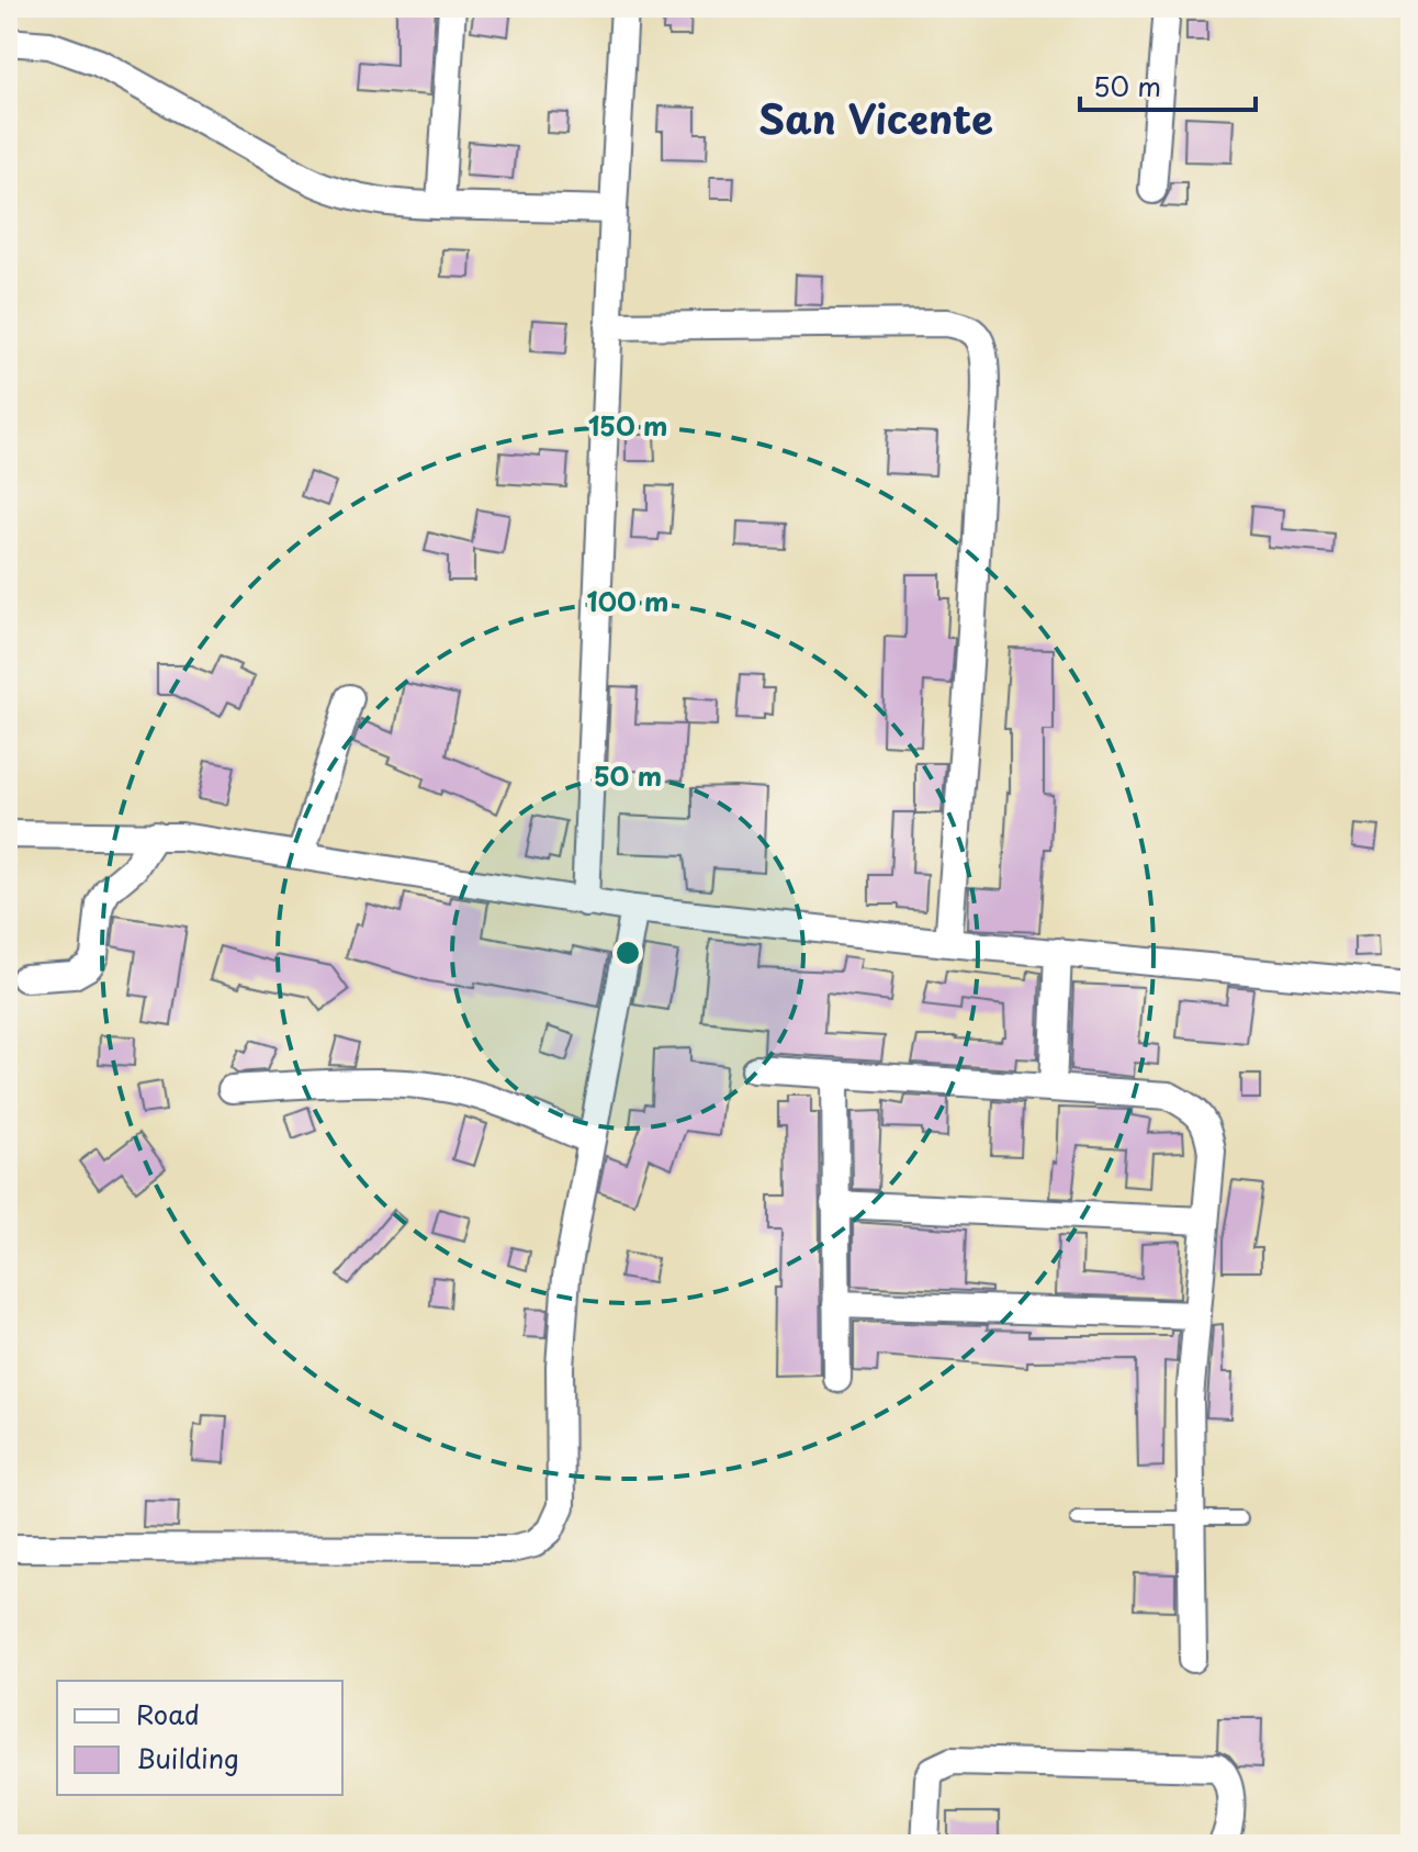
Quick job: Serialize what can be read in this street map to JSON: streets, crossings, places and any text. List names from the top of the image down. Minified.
{"districts":["San Vicente"],"legend":["Road","Building"],"scale_bar":"50 m","rings":["150 m","100 m","50 m"]}
